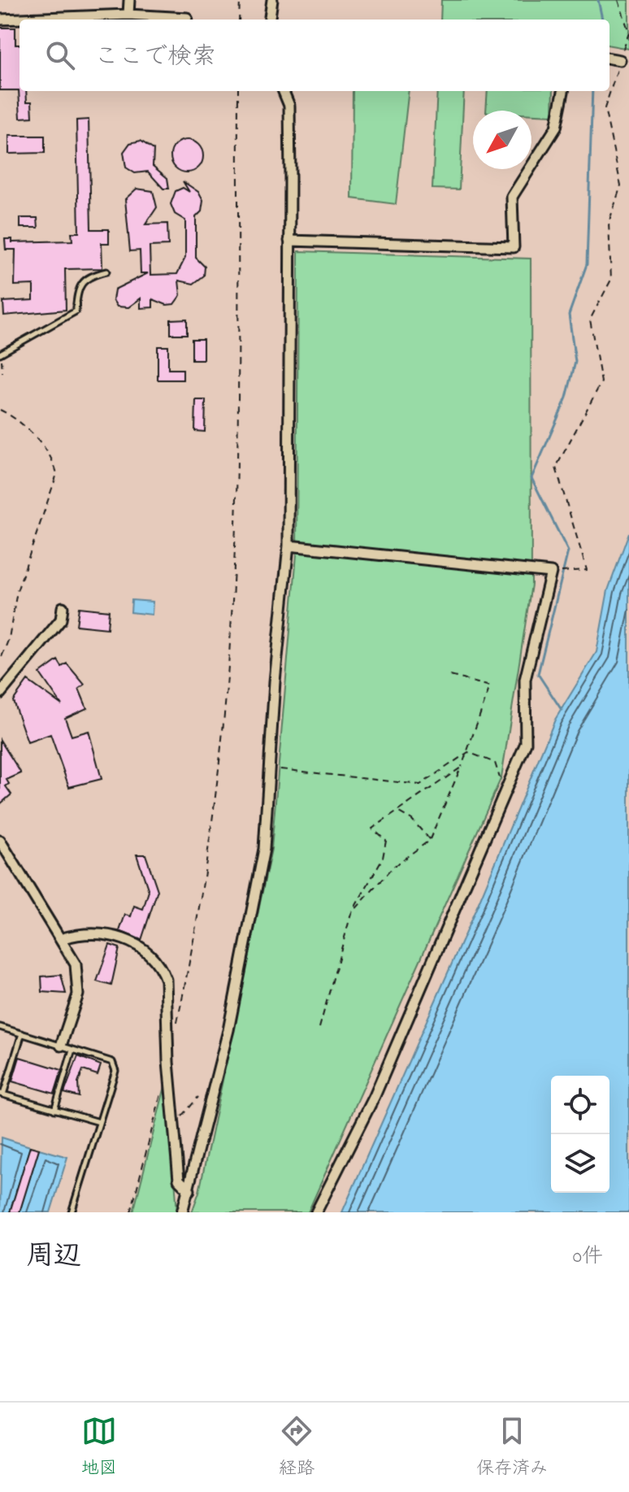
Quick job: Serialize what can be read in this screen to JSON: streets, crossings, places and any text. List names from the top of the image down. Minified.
{"north":"bottom left","page":{"search":"ここで検索","heading":["周辺","0件"],"nav":["地図","経路","保存済み"]}}
